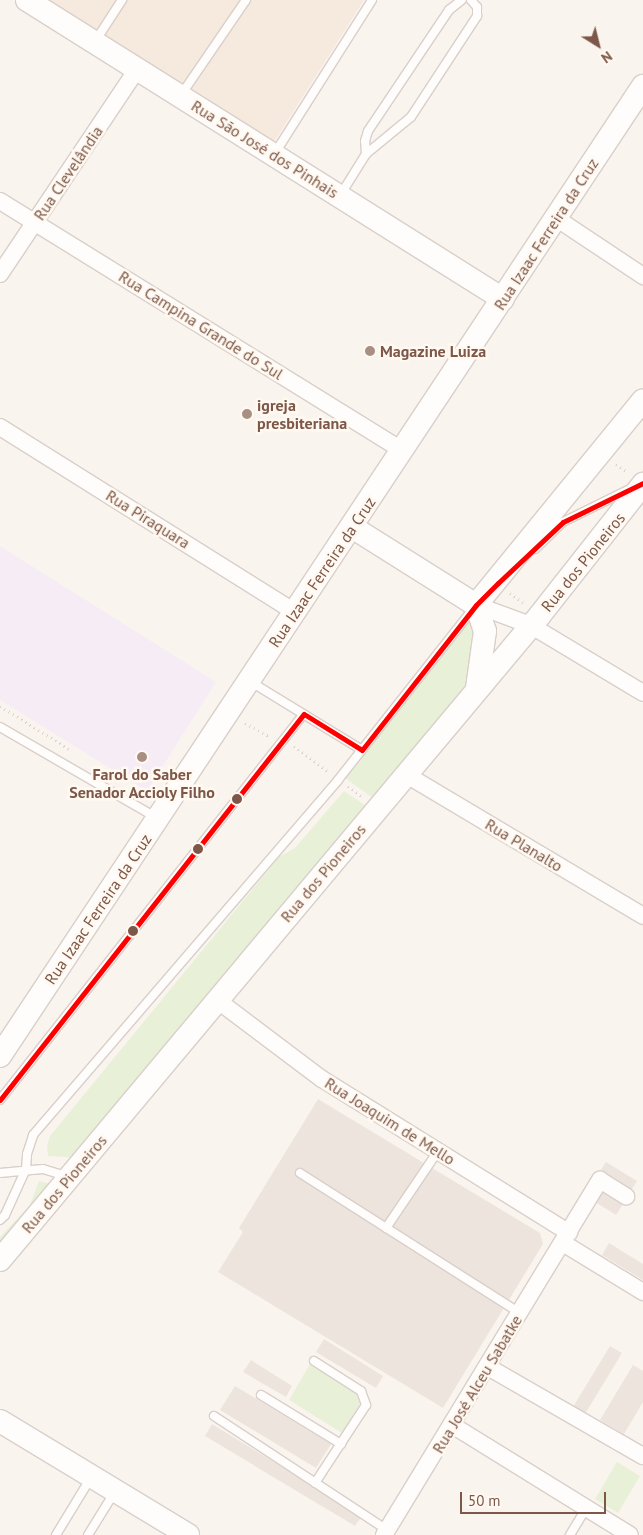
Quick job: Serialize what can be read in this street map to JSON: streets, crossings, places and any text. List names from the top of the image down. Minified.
{"streets":{"main road":["Rua São José dos Pinhais","Rua Izaac Ferreira da Cruz","Rua dos Pioneiros"],"street":["Rua Clevelândia","Rua Campina Grande do Sul","Rua Piraquara","Rua Planalto","Rua Joaquim de Mello","Rua José Alceu Sabatke"]},"crossings":[["Rua São José dos Pinhais","Rua Clevelândia"],["Rua São José dos Pinhais","Rua Izaac Ferreira da Cruz"],["Rua Clevelândia","Rua Campina Grande do Sul"],["Rua Izaac Ferreira da Cruz","Rua Campina Grande do Sul"],["Rua Izaac Ferreira da Cruz","Rua Piraquara"],["Rua dos Pioneiros","Rua Planalto"],["Rua dos Pioneiros","Rua Joaquim de Mello"],["Rua Joaquim de Mello","Rua José Alceu Sabatke"]],"places":["Magazine Luiza","igreja presbiteriana","Farol do Saber Senador Accioly Filho"],"scale_bar":"50 m","north":"bottom right"}
